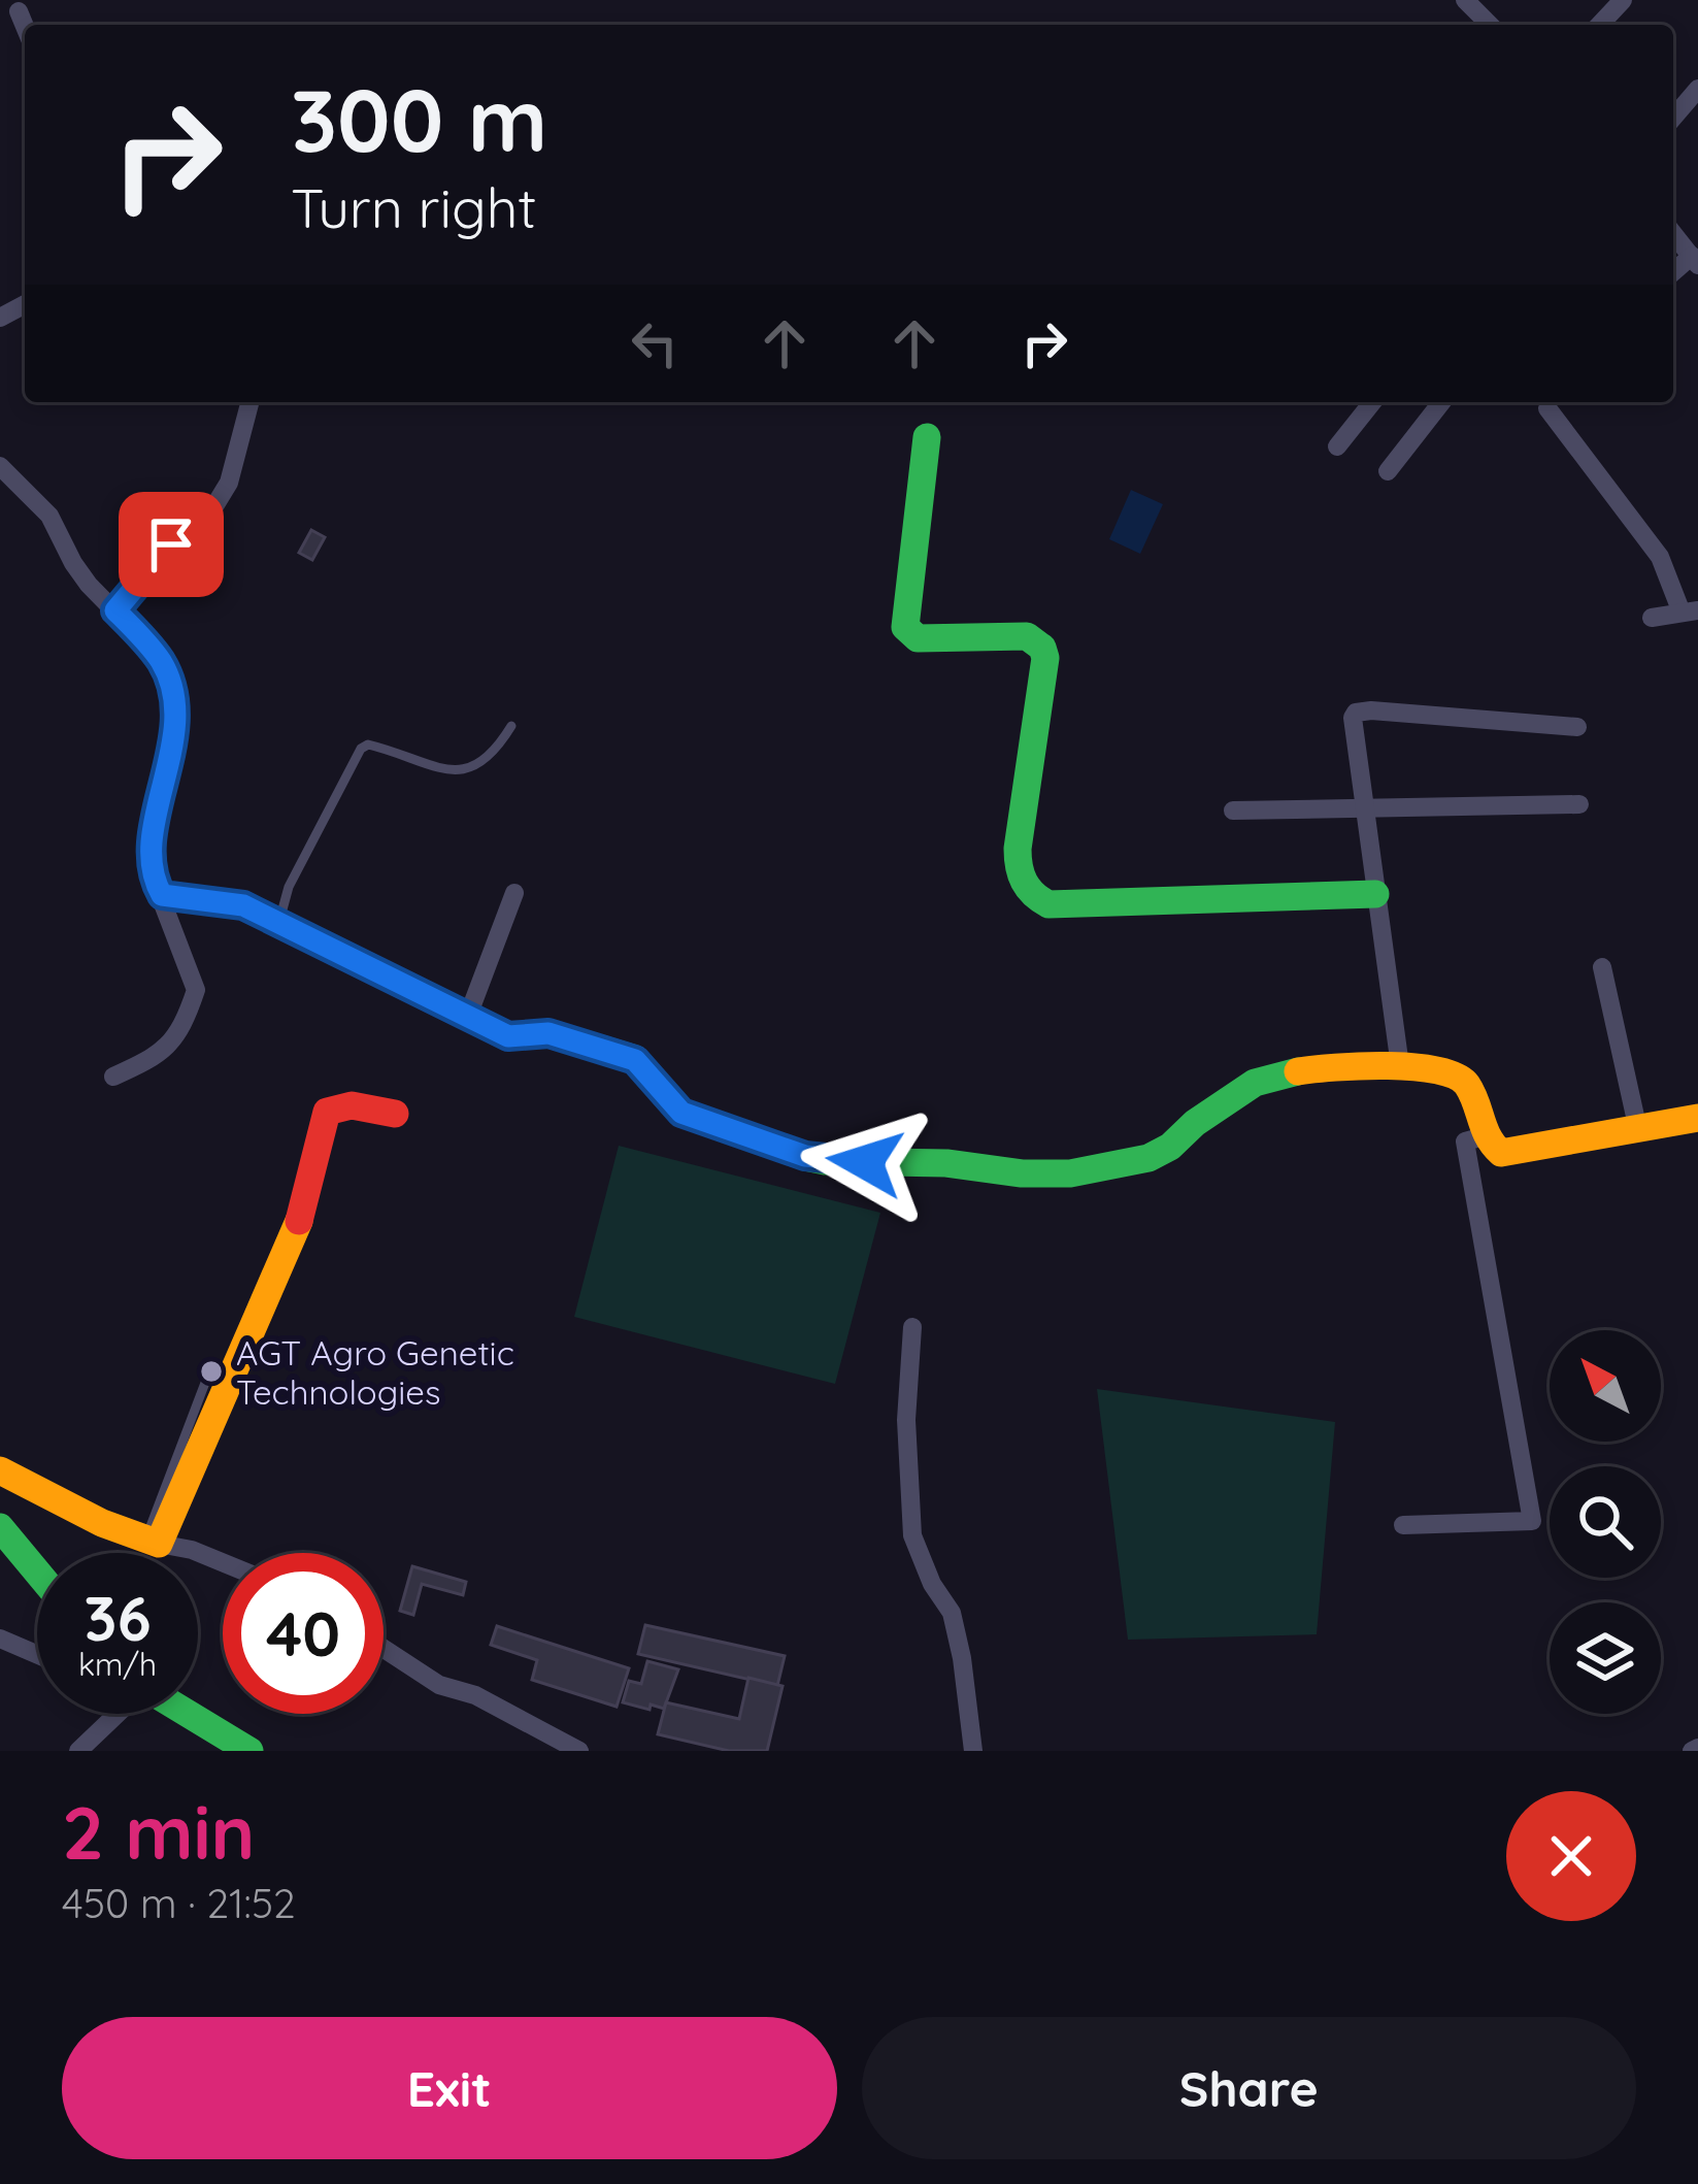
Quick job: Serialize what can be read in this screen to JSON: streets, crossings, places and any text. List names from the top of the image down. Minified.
{"places":["AGT Agro Genetic Technologies"],"north":"top left","page":{"turn":["300 m","Turn right"],"speed":"36 km/h","limit":"40","heading":["2 min","450 m · 21:52"],"buttons":["Exit","Share"]}}
